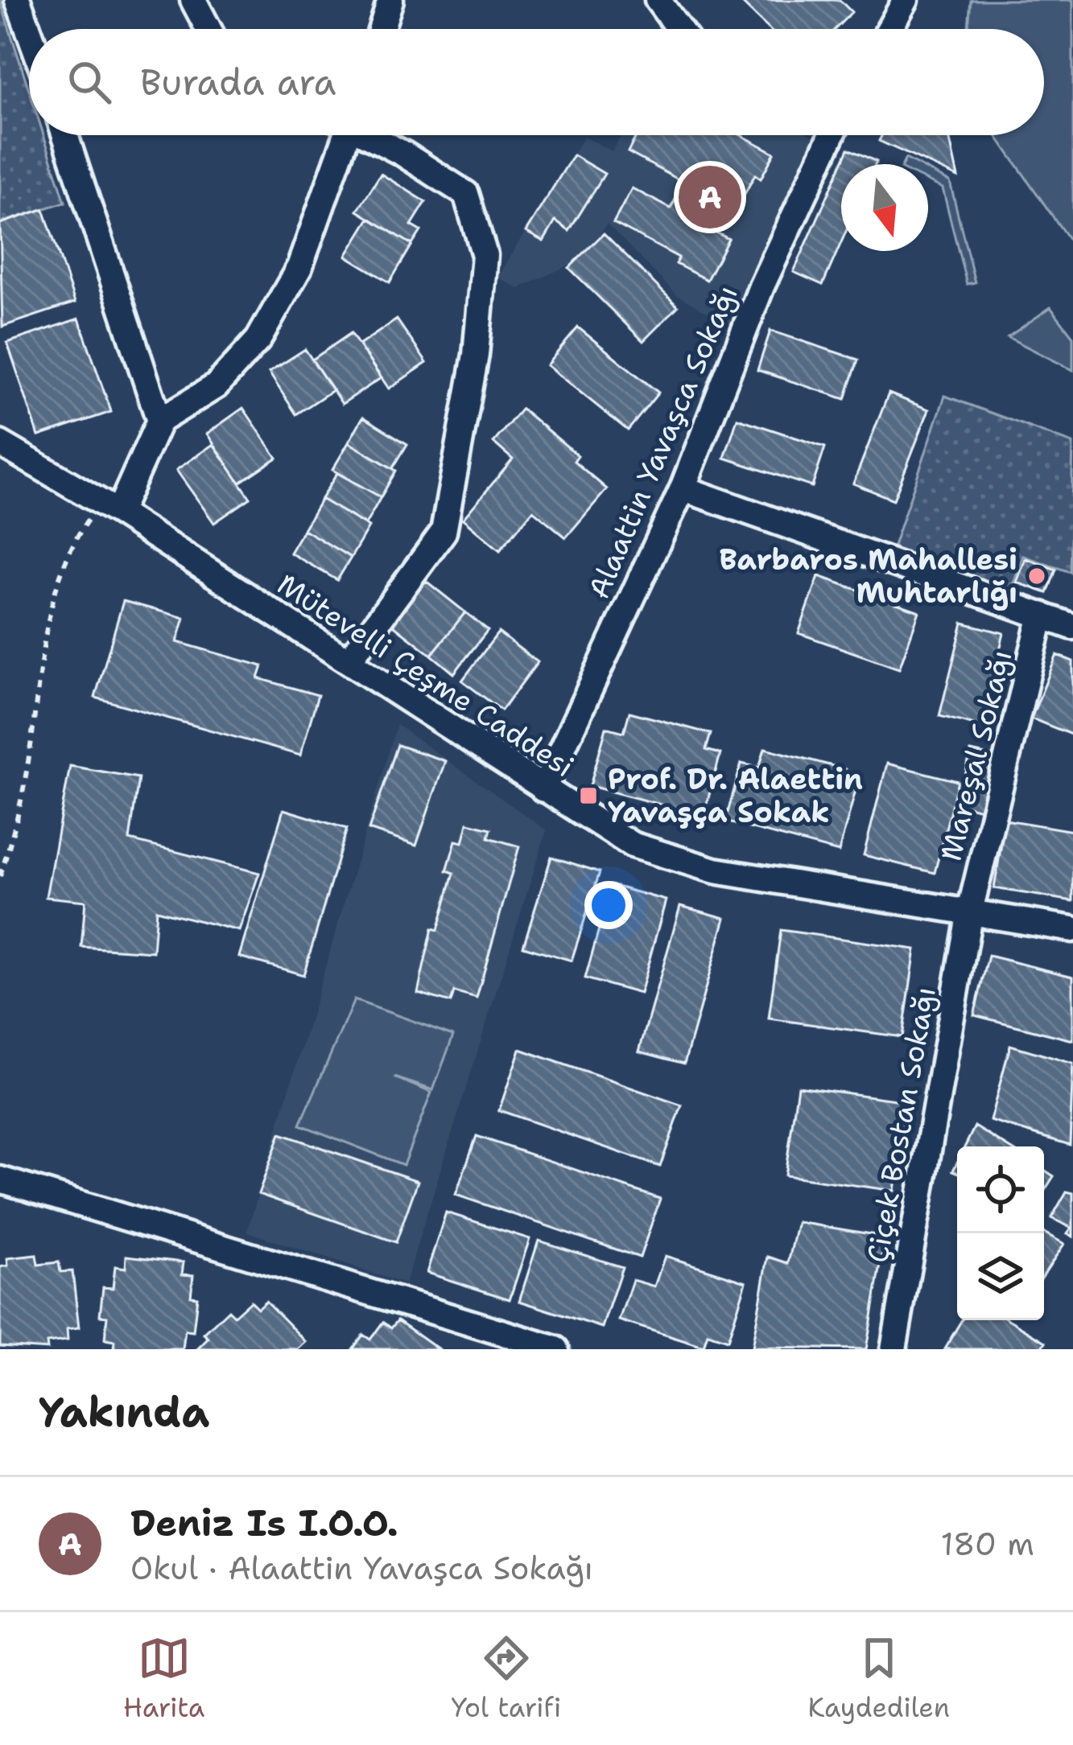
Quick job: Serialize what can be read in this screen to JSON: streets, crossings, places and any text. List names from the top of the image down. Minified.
{"streets":{"street":["Alaattin Yavaşca Sokağı","Mütevelli Çeşme Caddesi","Mareşal Sokağı","Çiçek Bostan Sokağı"]},"crossings":[["Alaattin Yavaşca Sokağı","Mütevelli Çeşme Caddesi"],["Mütevelli Çeşme Caddesi","Mareşal Sokağı"],["Mütevelli Çeşme Caddesi","Çiçek Bostan Sokağı"],["Mareşal Sokağı","Çiçek Bostan Sokağı"]],"places":{"other":["Barbaros Mahallesi Muhtarlığı"],"transit":["Prof. Dr. Alaettin Yavaşça Sokak"]},"north":"bottom","page":{"search":"Burada ara","pins":"A","heading":"Yakında","list":[{"mark":"A","name":"Deniz Is I.O.O.","note":"Okul · Alaattin Yavaşca Sokağı","value":"180 m"}],"nav":["Harita","Yol tarifi","Kaydedilen"]}}
